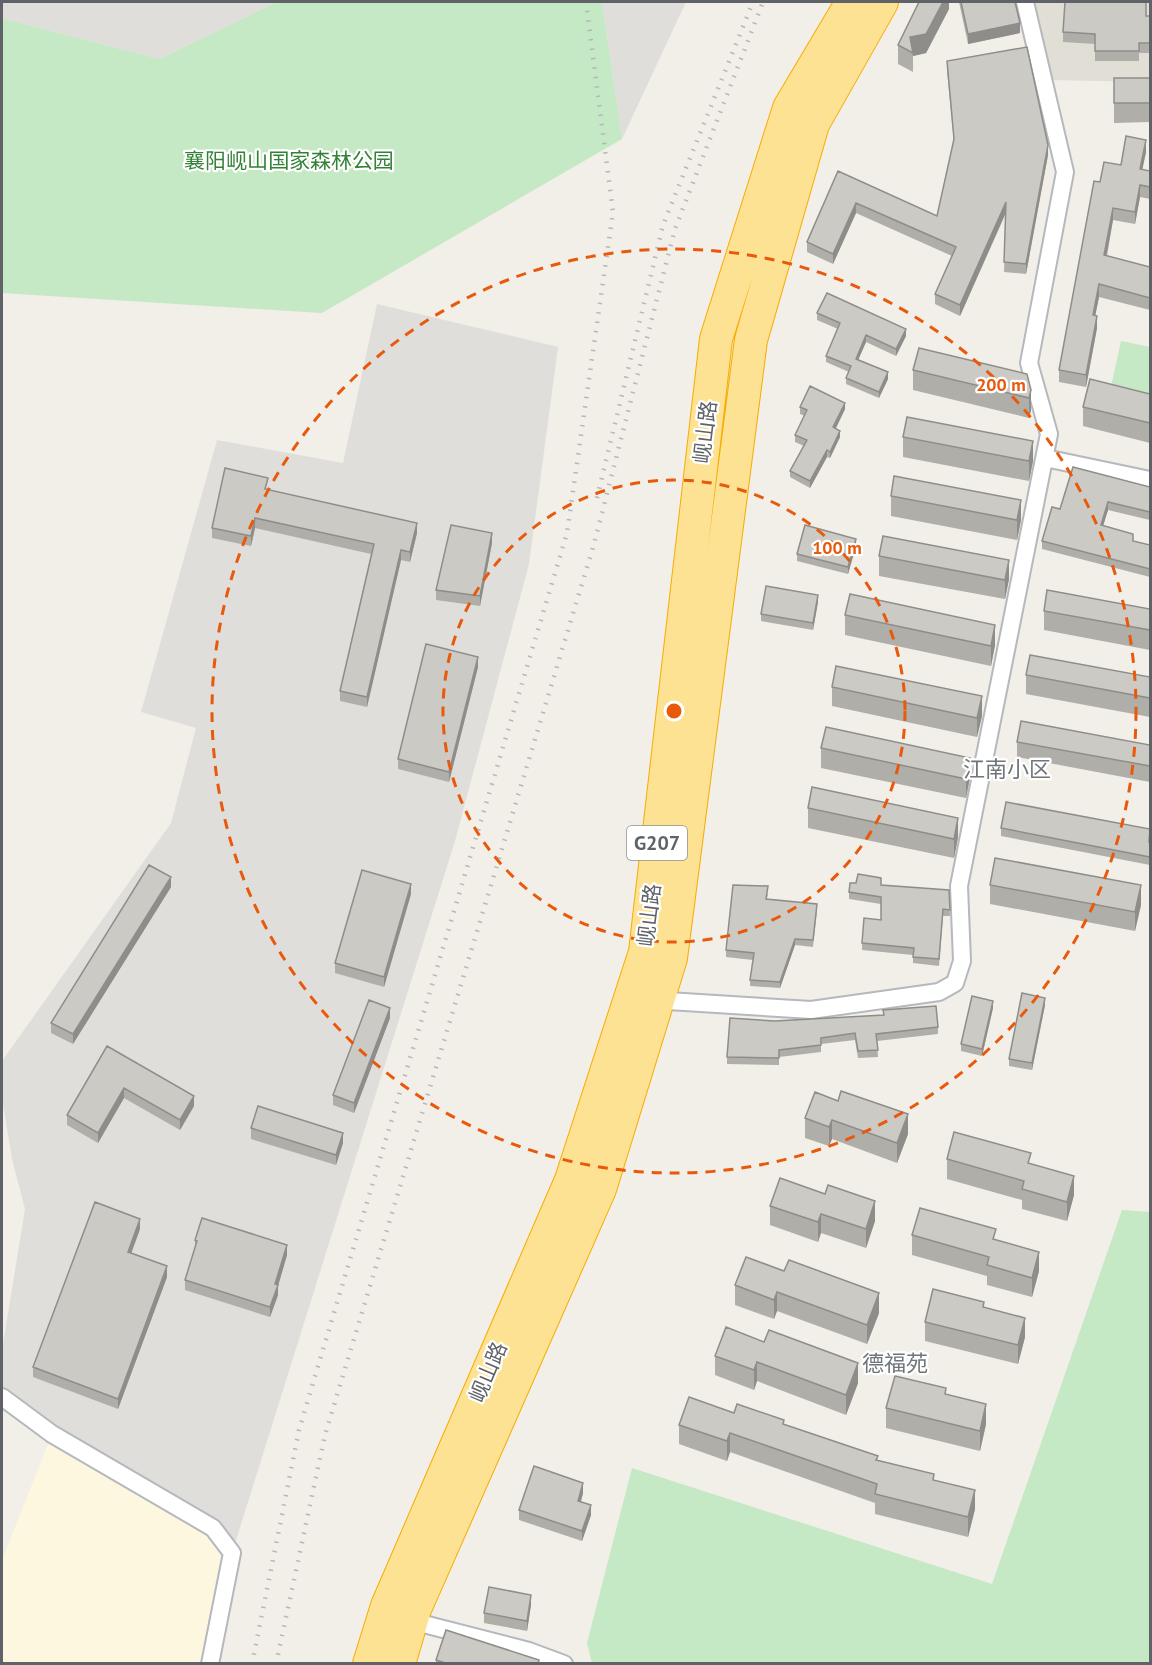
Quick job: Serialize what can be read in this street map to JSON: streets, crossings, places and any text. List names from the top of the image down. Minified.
{"streets":{"highway":["岘山路","G207"]},"districts":["江南小区","德福苑"],"parks":["襄阳岘山国家森林公园"],"rings":["200 m","100 m"]}
